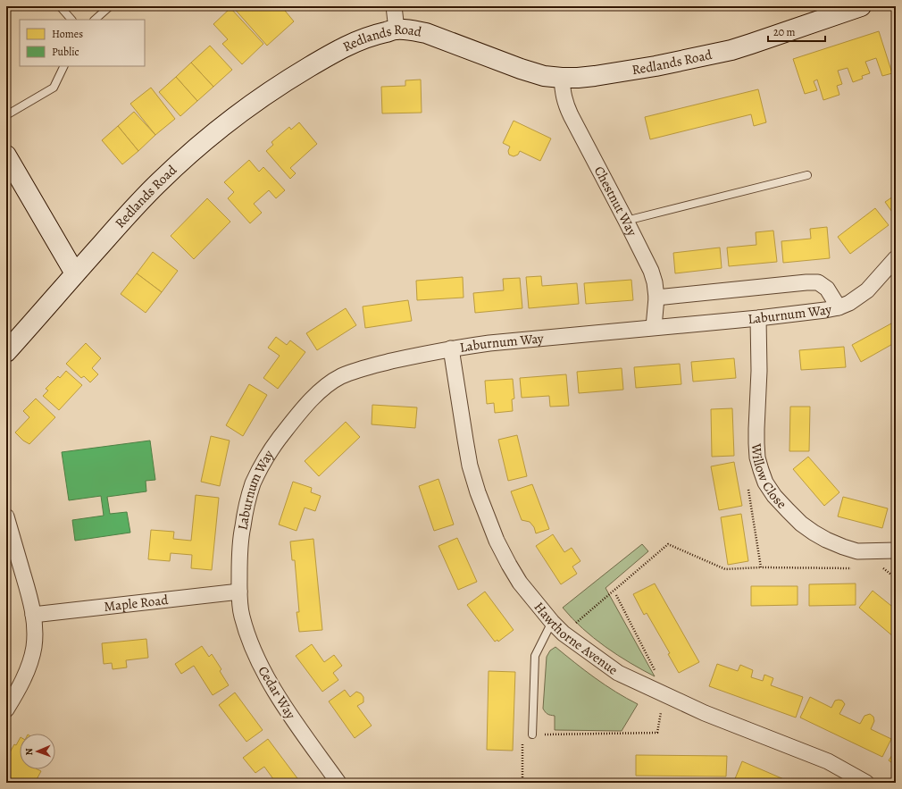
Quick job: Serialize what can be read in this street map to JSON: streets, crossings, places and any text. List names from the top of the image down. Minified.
{"streets":{"main road":["Redlands Road"],"street":["Chestnut Way","Laburnum Way","Willow Close","Maple Road","Hawthorne Avenue","Cedar Way"]},"crossings":[["Redlands Road","Chestnut Way"],["Chestnut Way","Laburnum Way"],["Laburnum Way","Willow Close"],["Laburnum Way","Maple Road"],["Laburnum Way","Hawthorne Avenue"],["Laburnum Way","Cedar Way"],["Maple Road","Cedar Way"]],"legend":["Homes","Public"],"scale_bar":"20 m","north":"left"}
